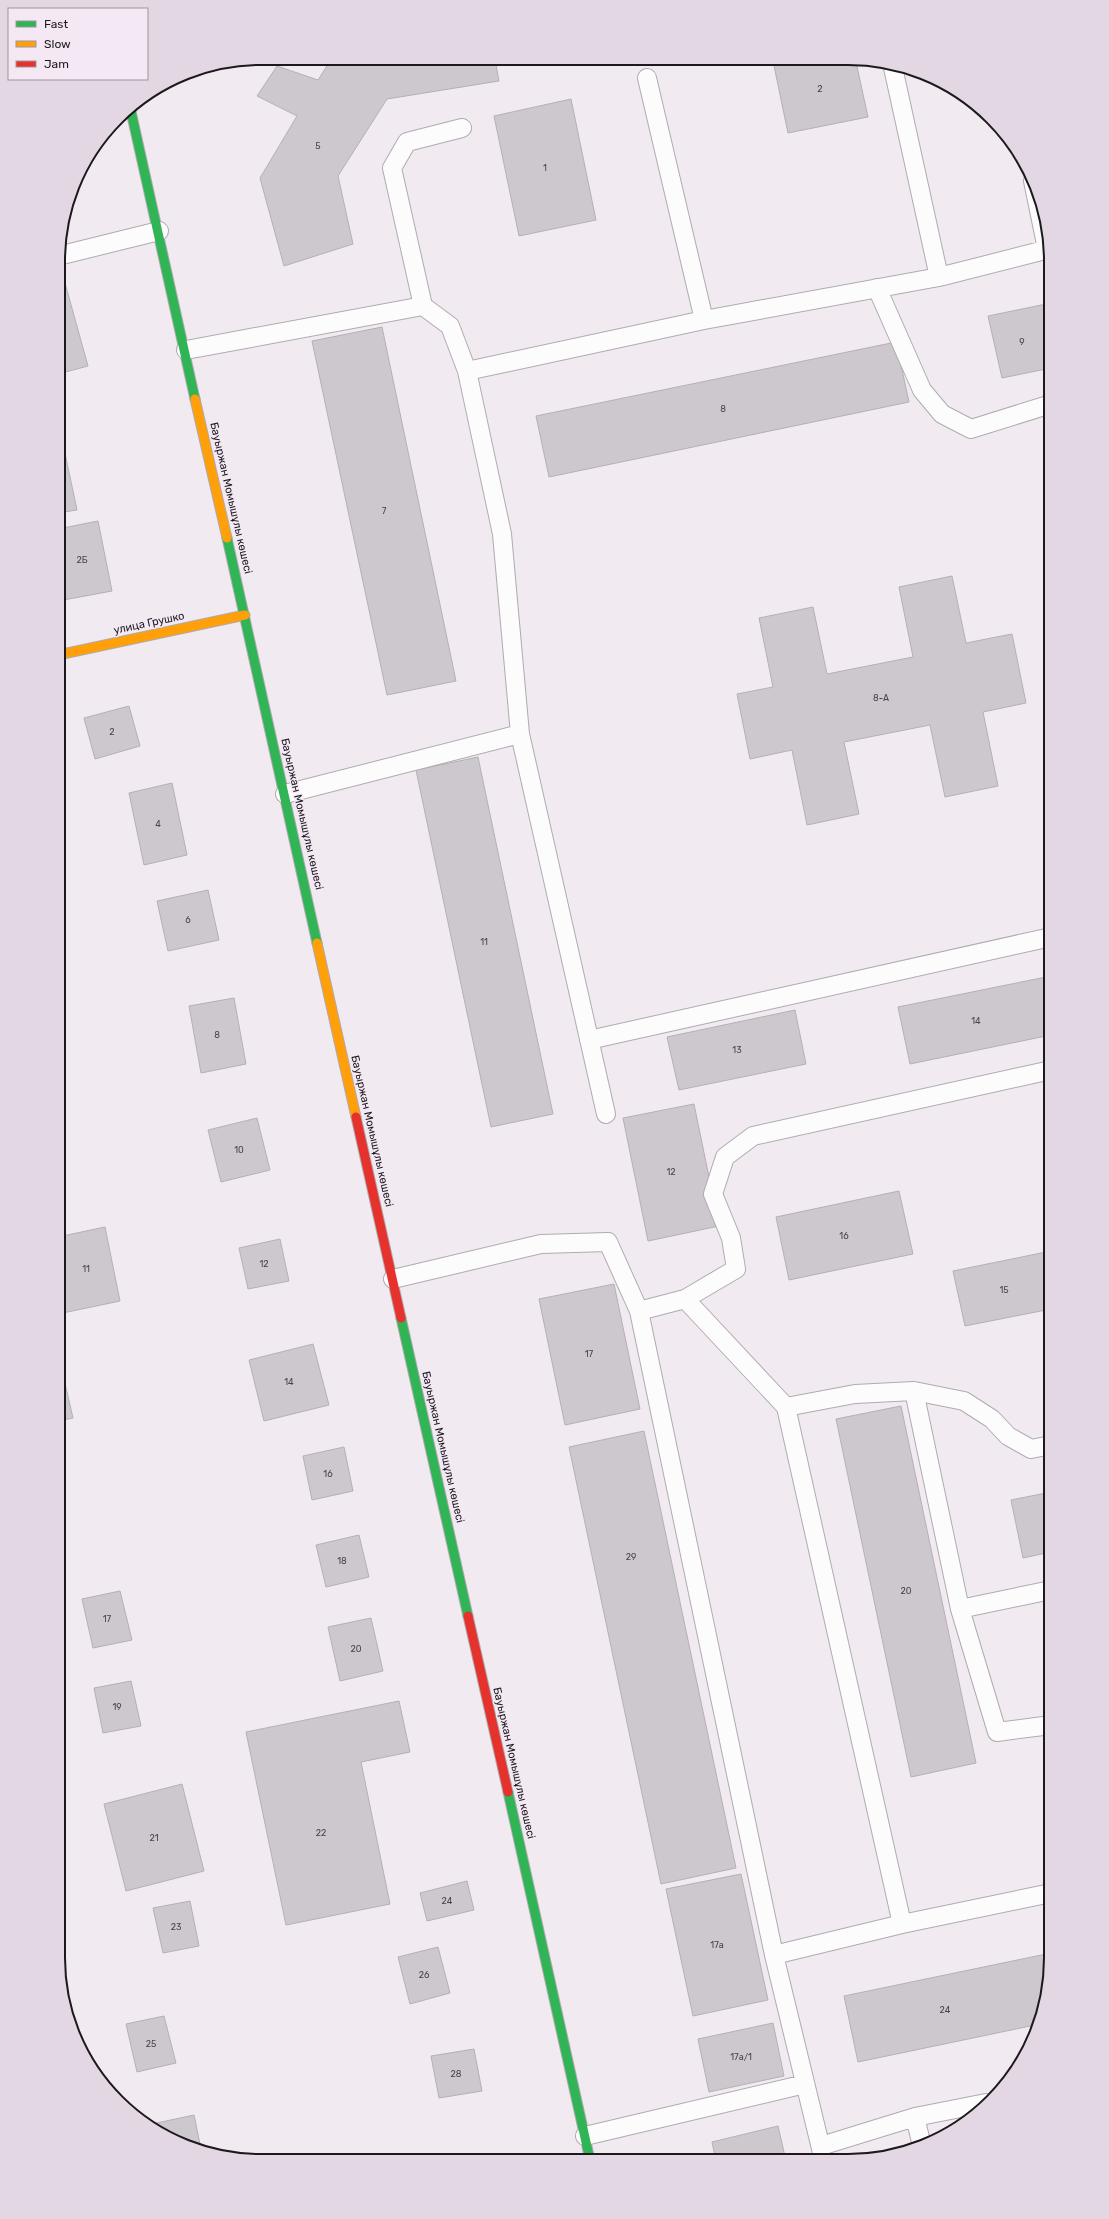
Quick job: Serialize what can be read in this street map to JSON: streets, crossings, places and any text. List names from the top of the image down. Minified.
{"streets":{"street":["Бауыржан Момышұлы көшесі","улица Грушко"]},"crossings":[["Бауыржан Момышұлы көшесі","улица Грушко"]],"house_numbers":["2","5","1","9","8","7","2Б","8-А","2","4","6","11","14","8","13","10","12","16","12","11","15","17","14","16","29","18","20","17","20","19","22","21","24","23","17а","26","24","25","17а/1","28"],"legend":["Fast","Slow","Jam"]}
